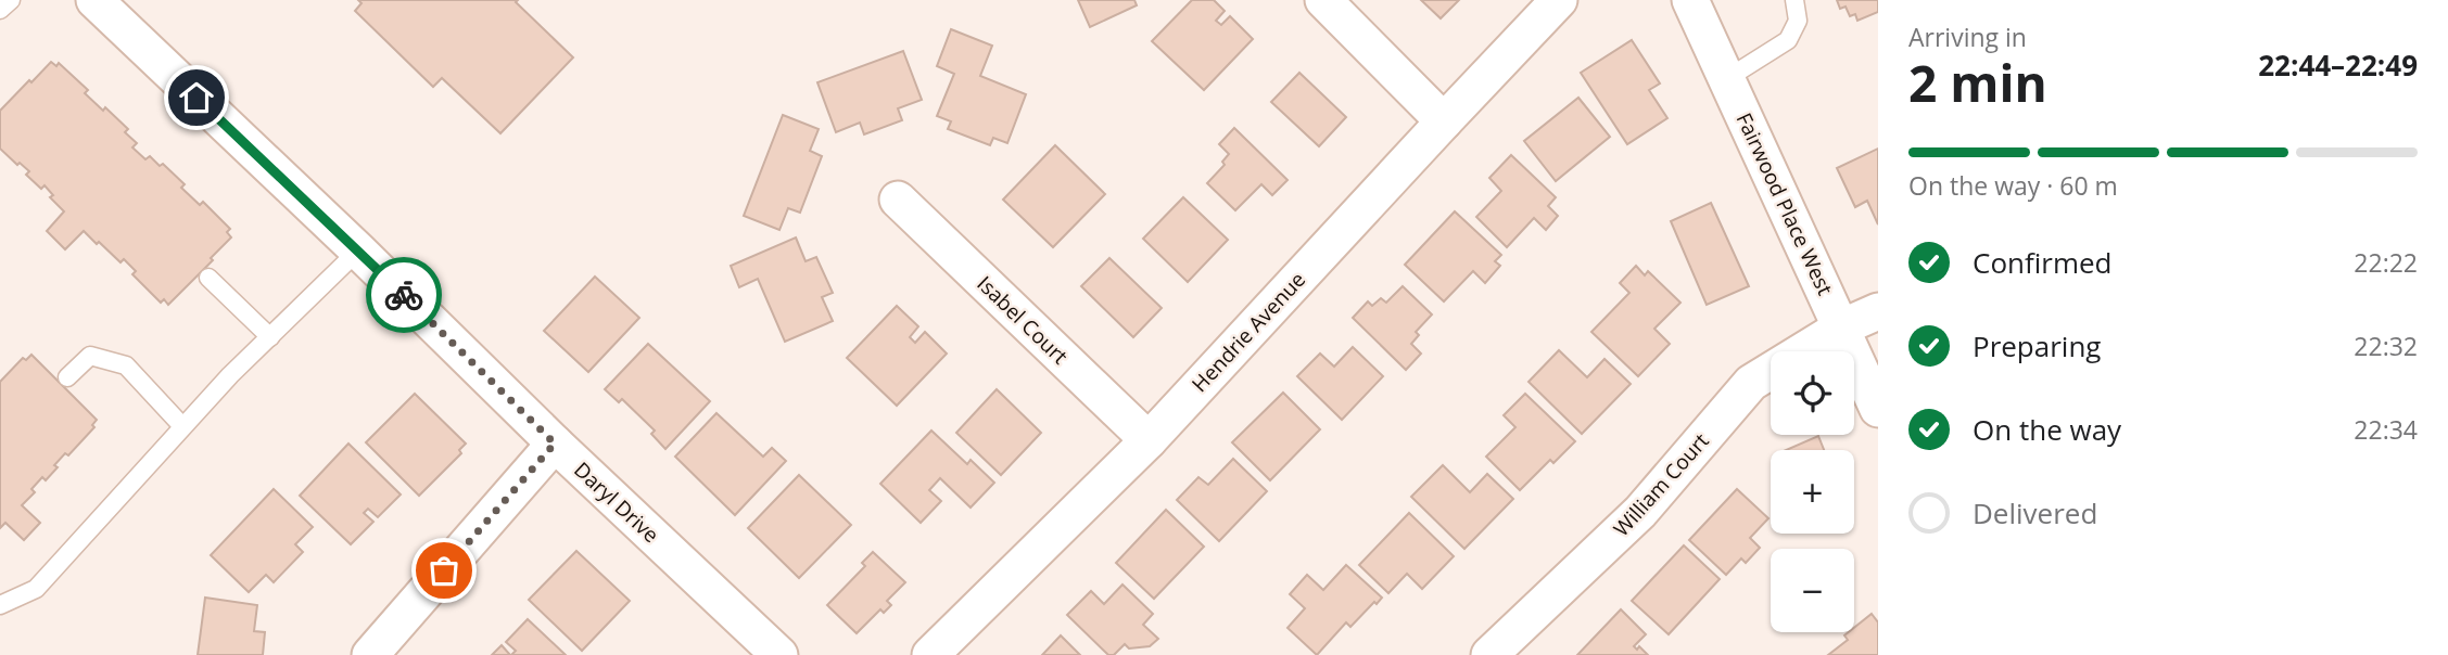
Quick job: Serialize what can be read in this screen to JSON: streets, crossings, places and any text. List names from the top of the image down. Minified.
{"streets":{"street":["Fairwood Place West","Isabel Court","Hendrie Avenue","William Court","Daryl Drive"]},"crossings":[["Fairwood Place West","William Court"],["Isabel Court","Hendrie Avenue"]],"page":{"heading":["2 min","Arriving in","22:44–22:49"],"bar":"On the way · 60 m","list":[["Confirmed","22:22"],["Preparing","22:32"],["On the way","22:34"],"Delivered"],"map_buttons":["+","−"]}}
